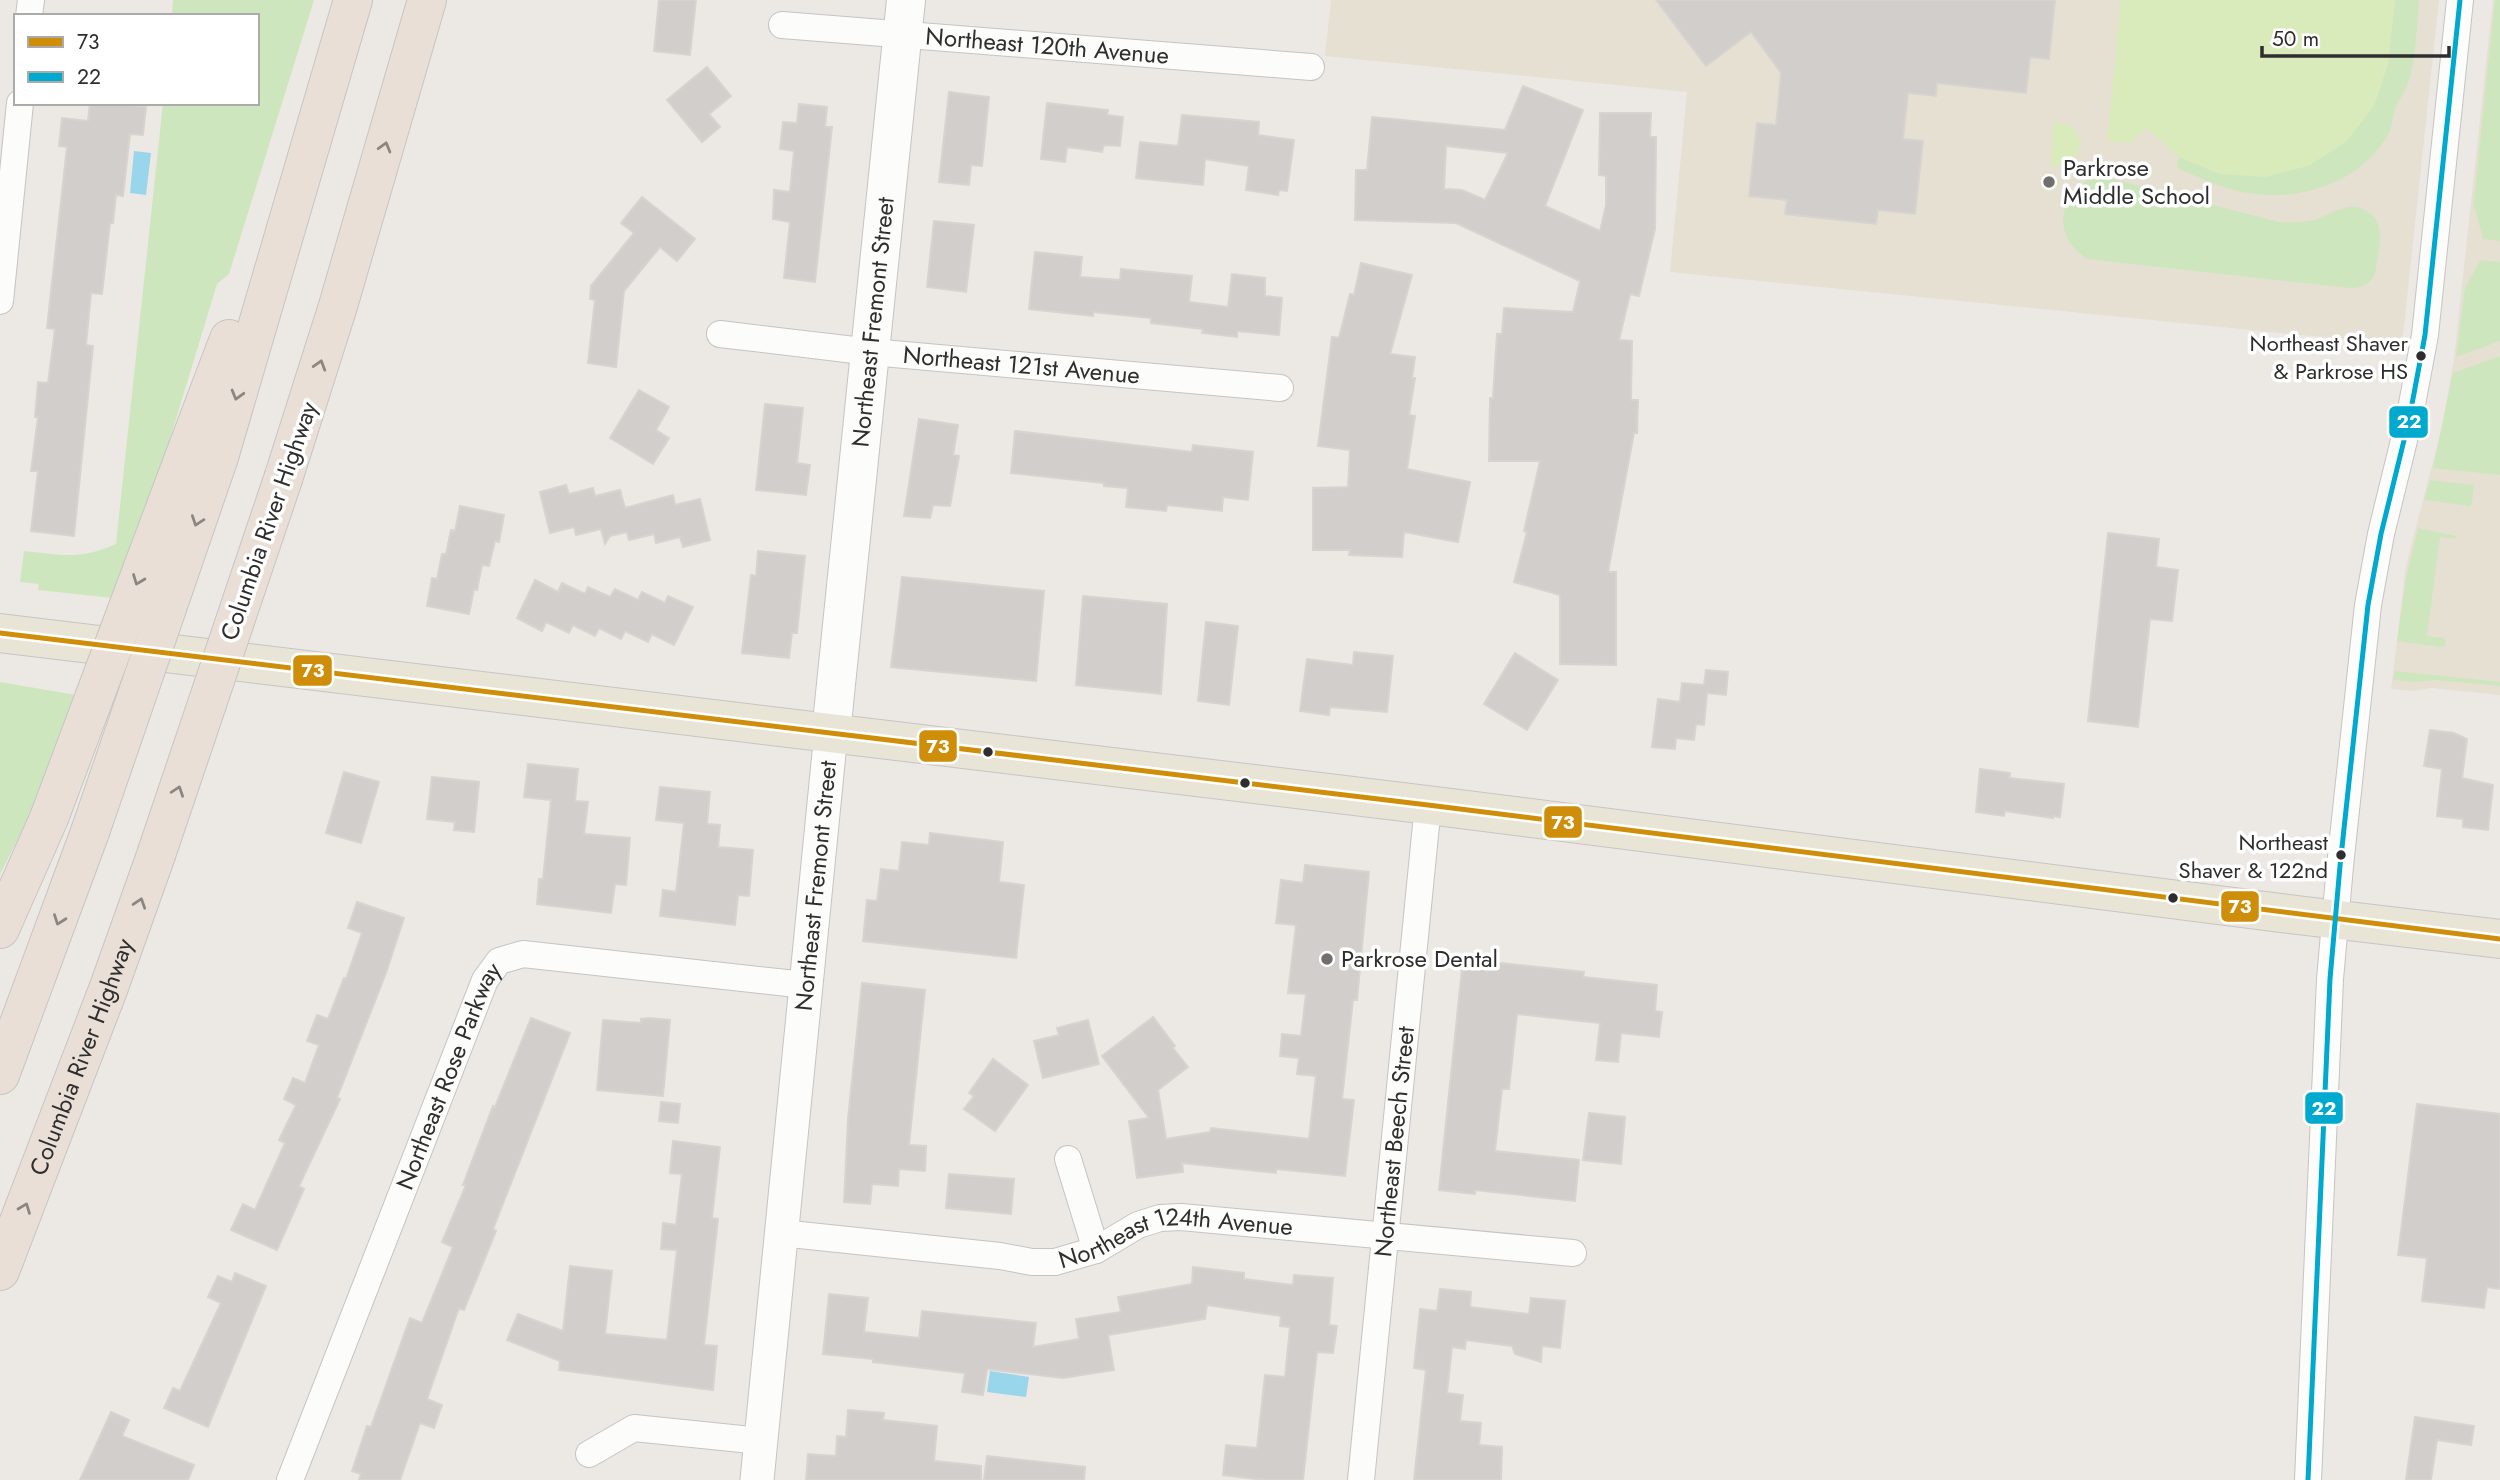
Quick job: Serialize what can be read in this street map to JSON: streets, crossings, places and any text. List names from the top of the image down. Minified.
{"streets":{"highway":["Columbia River Highway"],"main road":["Northeast Fremont Street"],"street":["Northeast 120th Avenue","Northeast 121st Avenue","Northeast Rose Parkway","Northeast Beech Street","Northeast 124th Avenue"]},"crossings":[["Northeast 120th Avenue","Northeast Fremont Street"],["Northeast Fremont Street","Northeast 121st Avenue"],["Northeast Fremont Street","Northeast Rose Parkway"],["Northeast Fremont Street","Northeast 124th Avenue"],["Northeast Beech Street","Northeast 124th Avenue"]],"places":["Parkrose Middle School","Northeast Shaver & Parkrose HS","Northeast Shaver & 122nd","Parkrose Dental"],"lines":["transit line 22","transit line 73"],"legend":["73","22"],"scale_bar":"50 m"}
